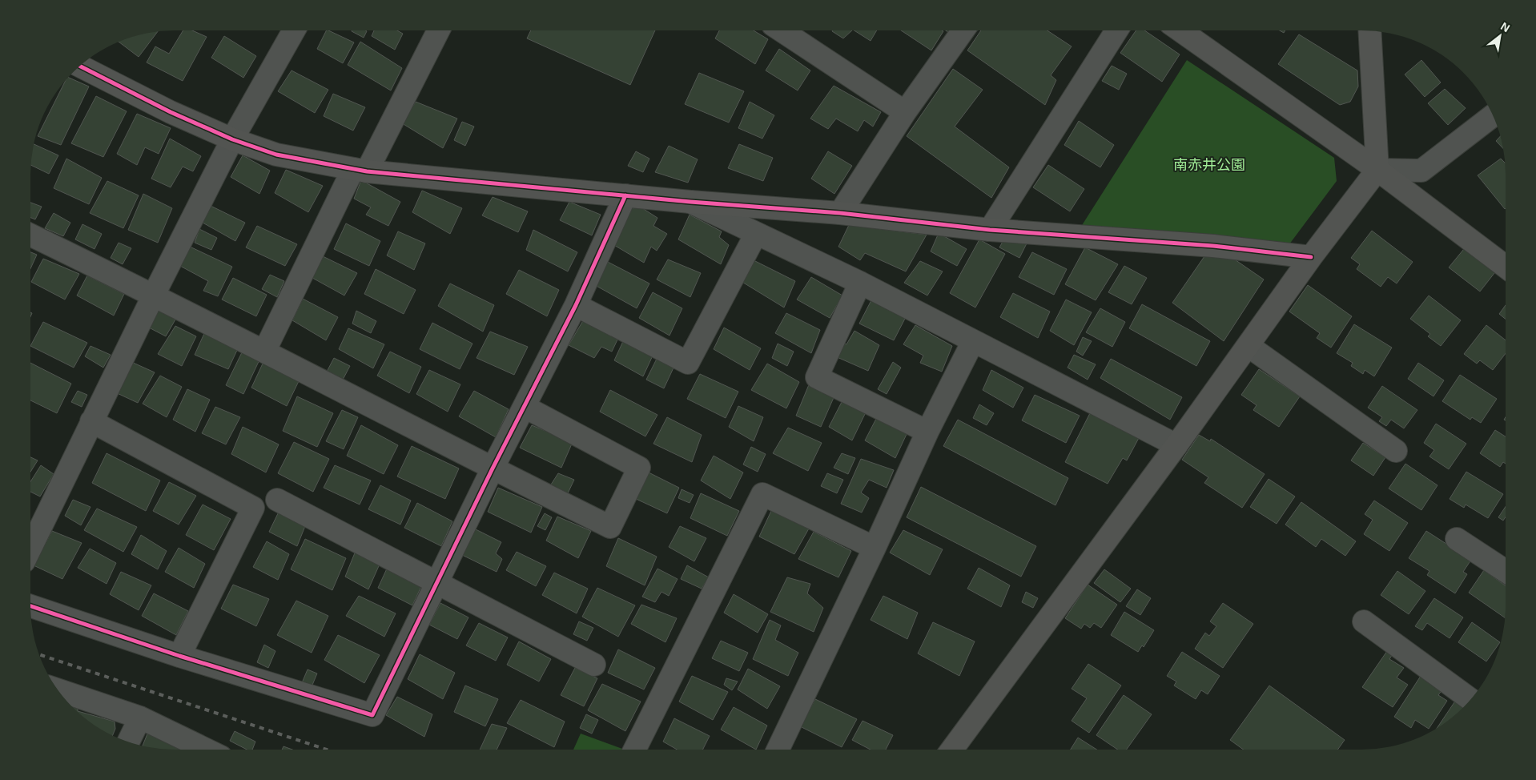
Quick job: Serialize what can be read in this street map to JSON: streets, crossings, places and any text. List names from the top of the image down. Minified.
{"parks":["南赤井公園"],"north":"top right"}
